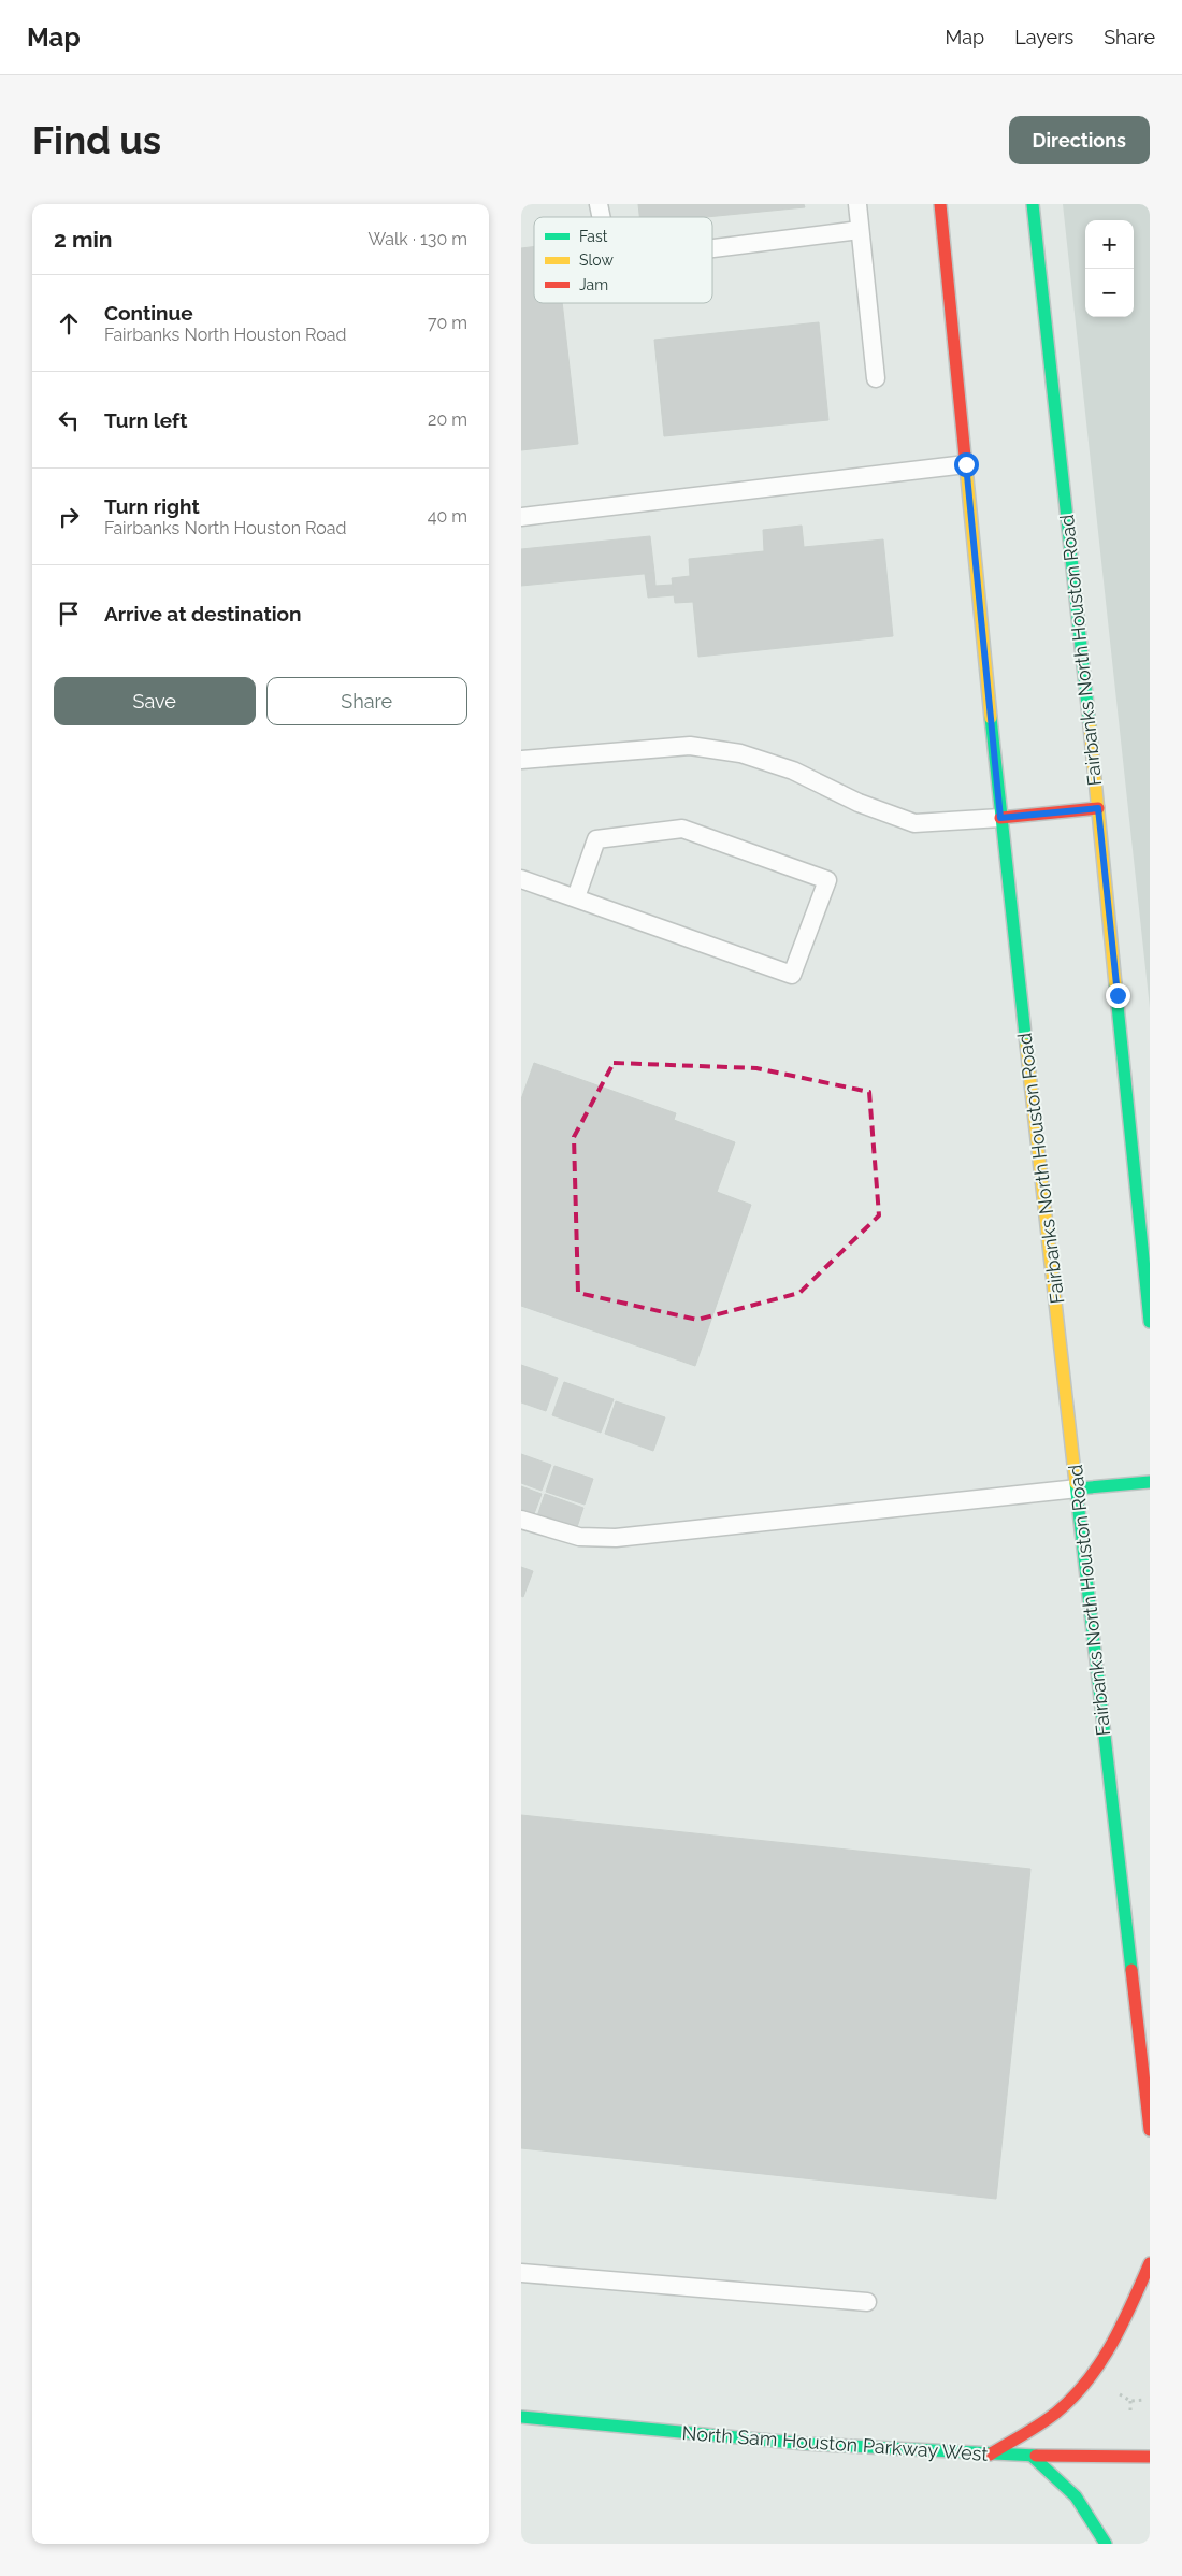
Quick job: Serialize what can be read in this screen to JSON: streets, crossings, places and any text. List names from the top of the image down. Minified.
{"streets":{"main road":["Fairbanks North Houston Road","North Sam Houston Parkway West"]},"legend":["Fast","Slow","Jam"],"page":{"header":"Map","nav":["Map","Layers","Share"],"buttons":["Directions",["Save","Share"]],"title":"Find us","heading":["2 min","Walk · 130 m"],"map_buttons":["+","−"],"list":[["Continue","Fairbanks North Houston Road","70 m"],["Turn left","20 m"],["Turn right","Fairbanks North Houston Road","40 m"],"Arrive at destination"]}}
